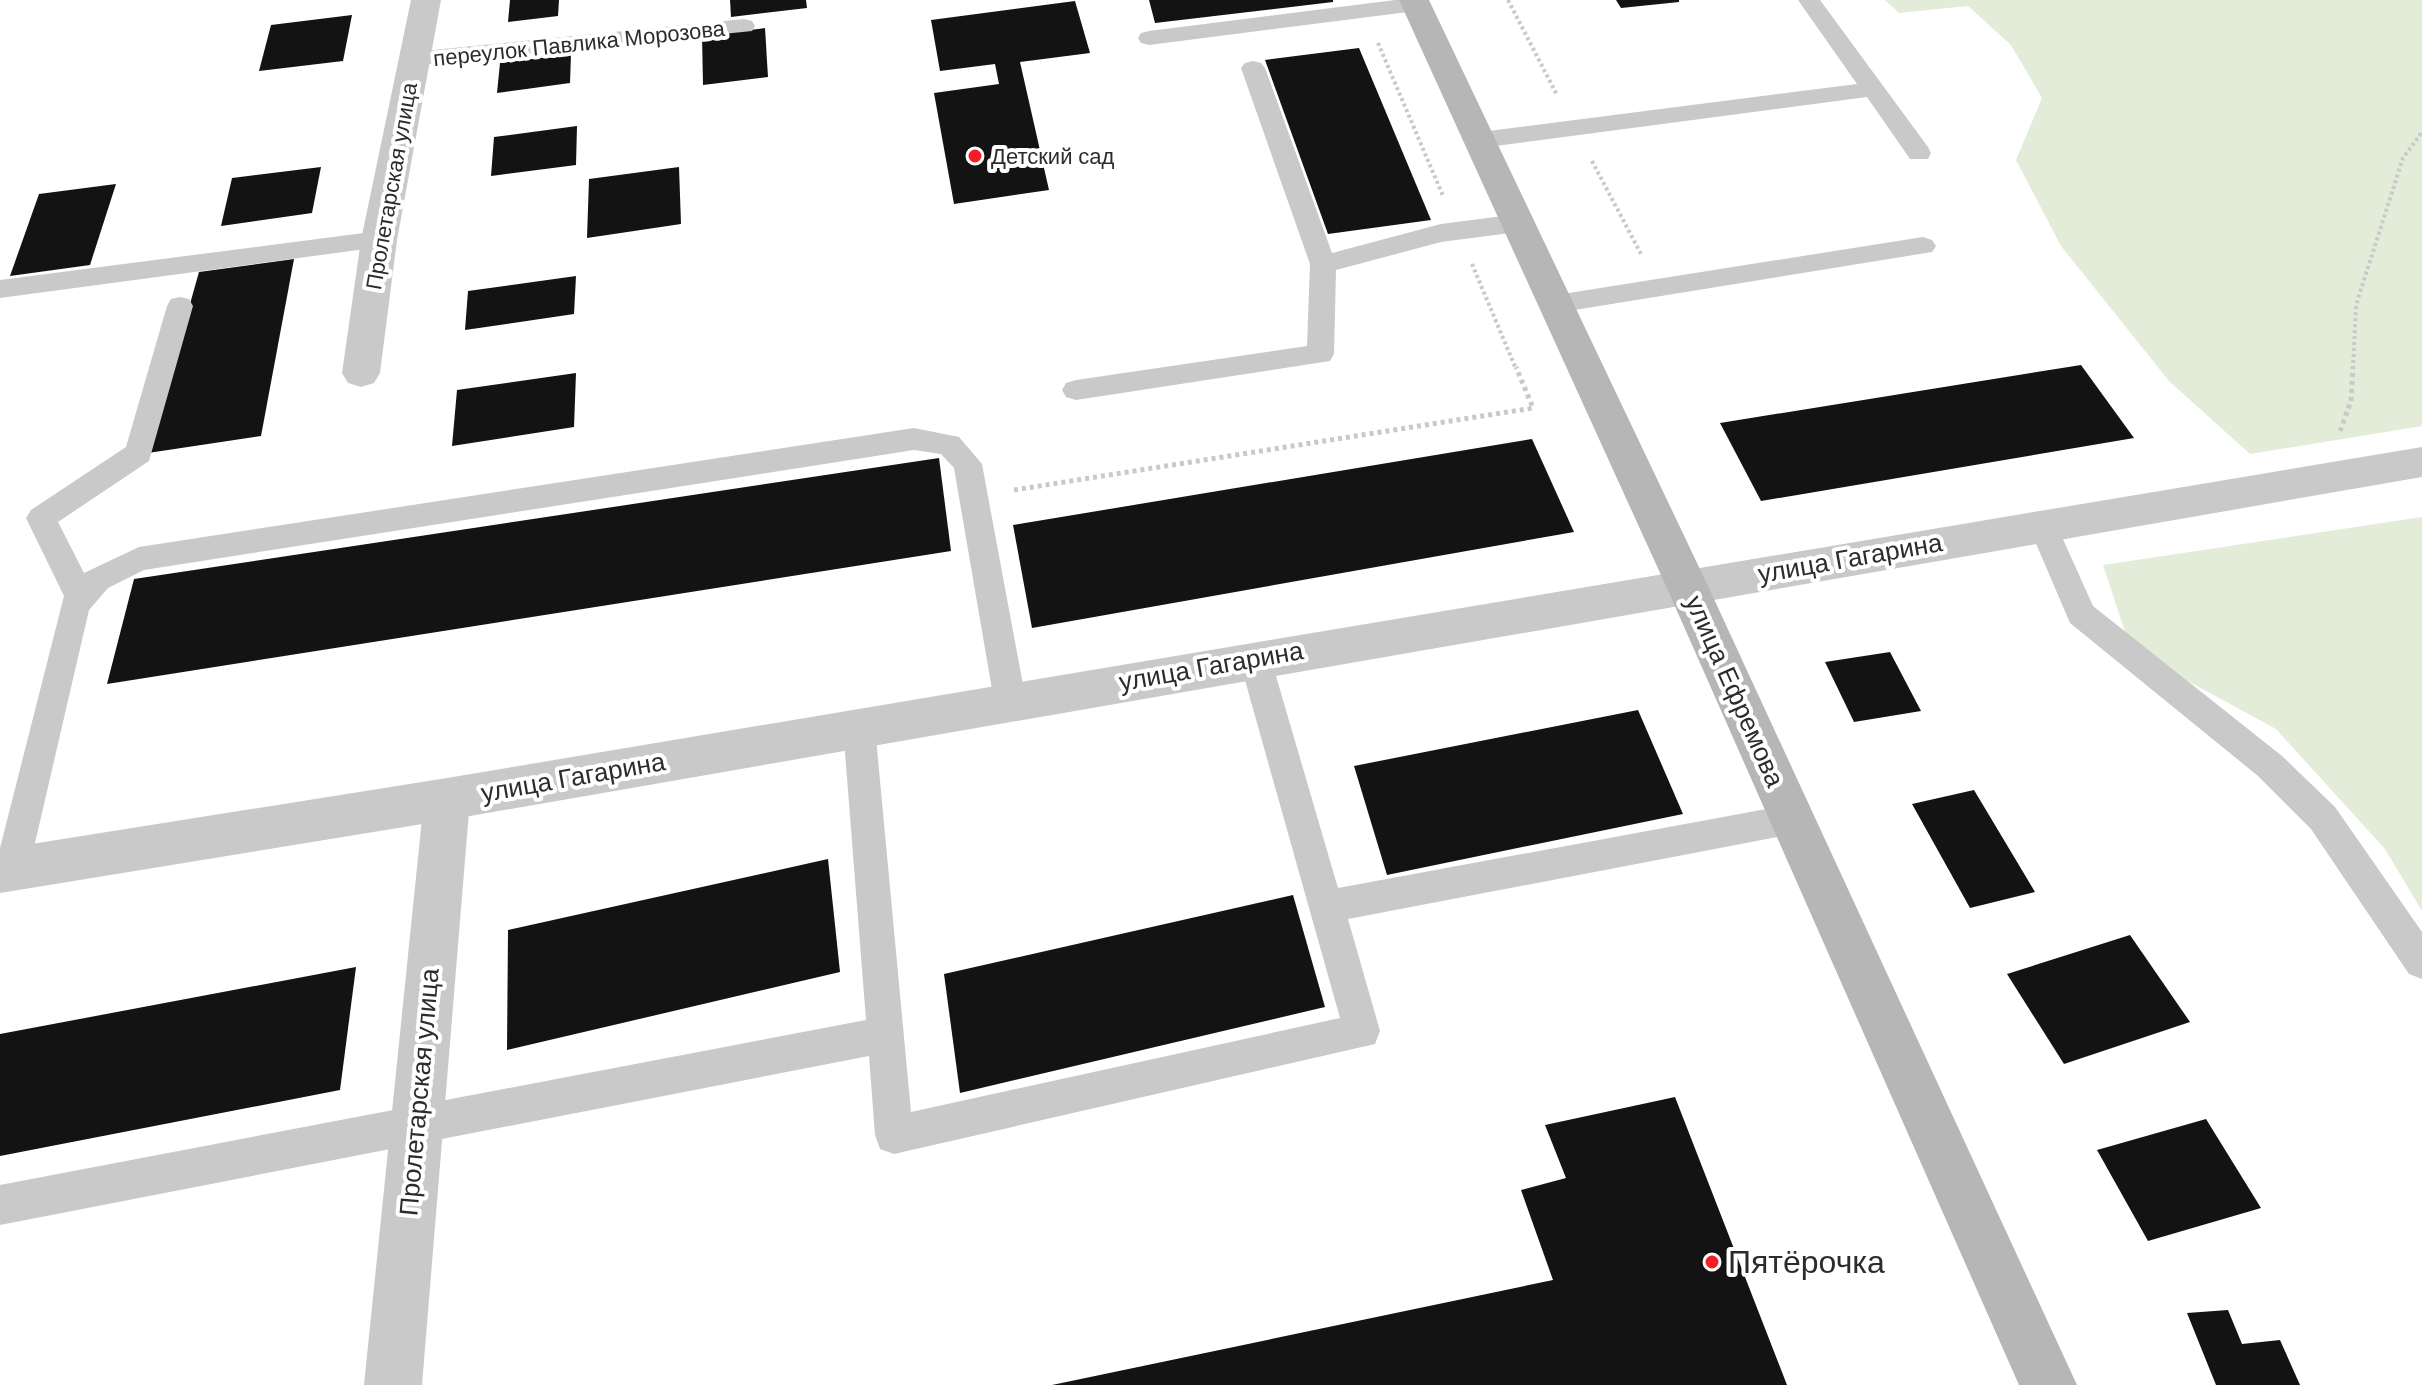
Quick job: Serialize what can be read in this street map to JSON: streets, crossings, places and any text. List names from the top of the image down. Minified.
{"streets":{"main road":["улица Ефремова"],"street":["Пролетарская улица","улица Гагарина"],"lane":["переулок Павлика Морозова"]},"crossings":[["переулок Павлика Морозова","Пролетарская улица"],["Пролетарская улица","улица Гагарина"],["улица Гагарина","улица Ефремова"]],"places":["Детский сад","Пятёрочка"]}
